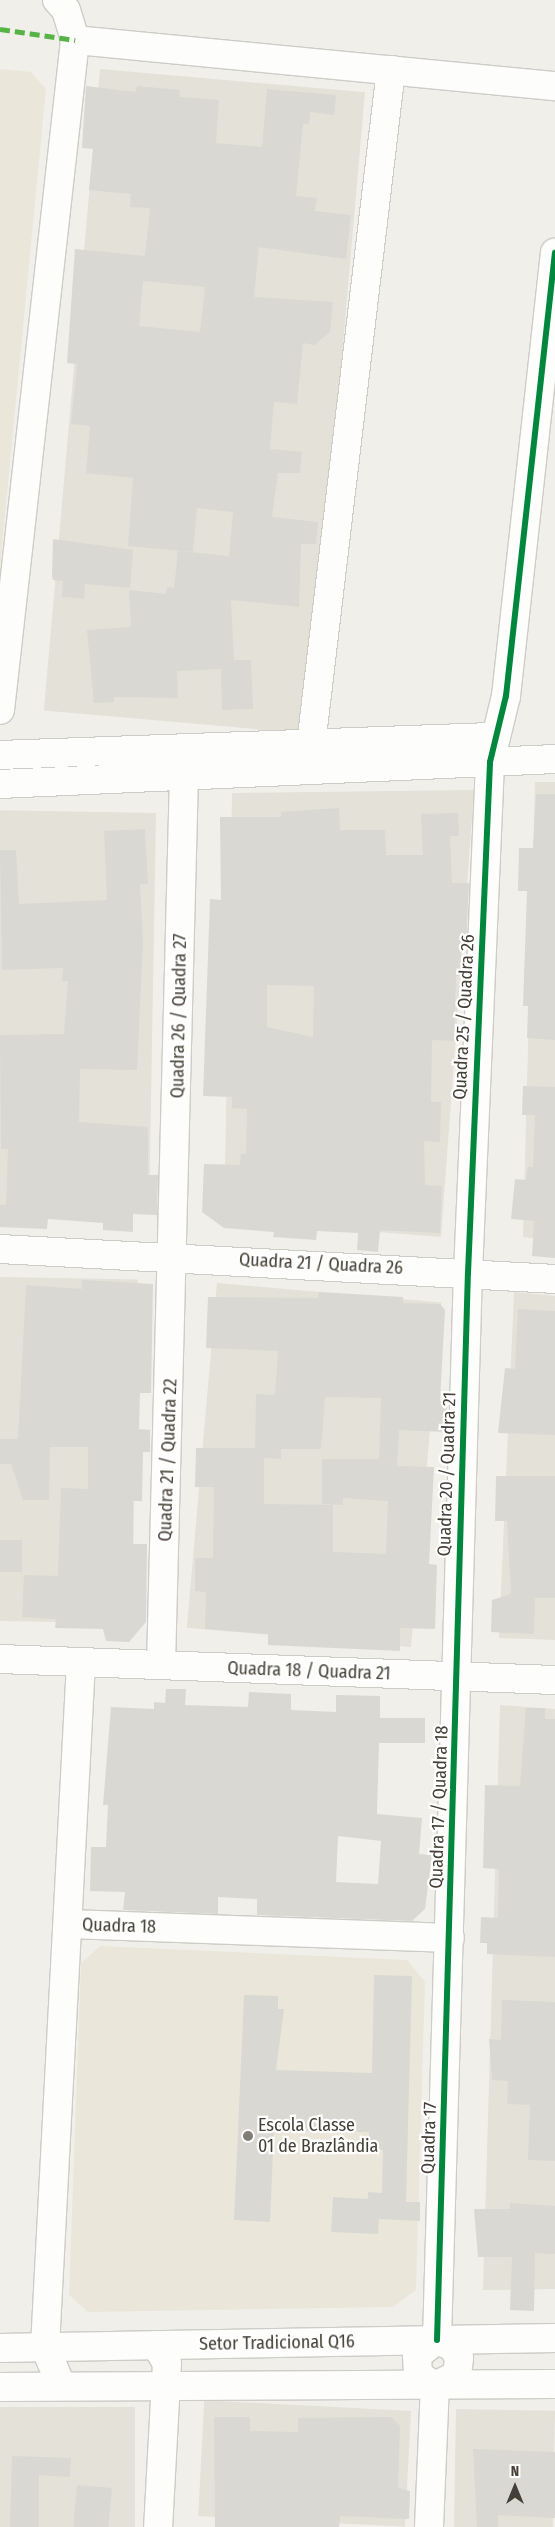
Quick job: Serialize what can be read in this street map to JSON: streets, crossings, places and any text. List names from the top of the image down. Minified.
{"streets":{"street":["Quadra 26 / Quadra 27","Quadra 25 / Quadra 26","Quadra 21 / Quadra 26","Quadra 21 / Quadra 22","Quadra 20 / Quadra 21","Quadra 18 / Quadra 21","Quadra 17 / Quadra 18","Quadra 18","Quadra 17","Setor Tradicional Q16"]},"crossings":[["Quadra 26 / Quadra 27","Quadra 21 / Quadra 26"],["Quadra 26 / Quadra 27","Quadra 21 / Quadra 22"],["Quadra 25 / Quadra 26","Quadra 21 / Quadra 26"],["Quadra 25 / Quadra 26","Quadra 20 / Quadra 21"],["Quadra 21 / Quadra 26","Quadra 21 / Quadra 22"],["Quadra 21 / Quadra 26","Quadra 20 / Quadra 21"],["Quadra 21 / Quadra 22","Quadra 18 / Quadra 21"],["Quadra 20 / Quadra 21","Quadra 18 / Quadra 21"],["Quadra 20 / Quadra 21","Quadra 17 / Quadra 18"],["Quadra 18 / Quadra 21","Quadra 17 / Quadra 18"],["Quadra 17 / Quadra 18","Quadra 18"],["Quadra 17 / Quadra 18","Quadra 17"],["Quadra 18","Quadra 17"],["Quadra 17","Setor Tradicional Q16"]],"places":["Escola Classe 01 de Brazlândia"],"north":"top"}
